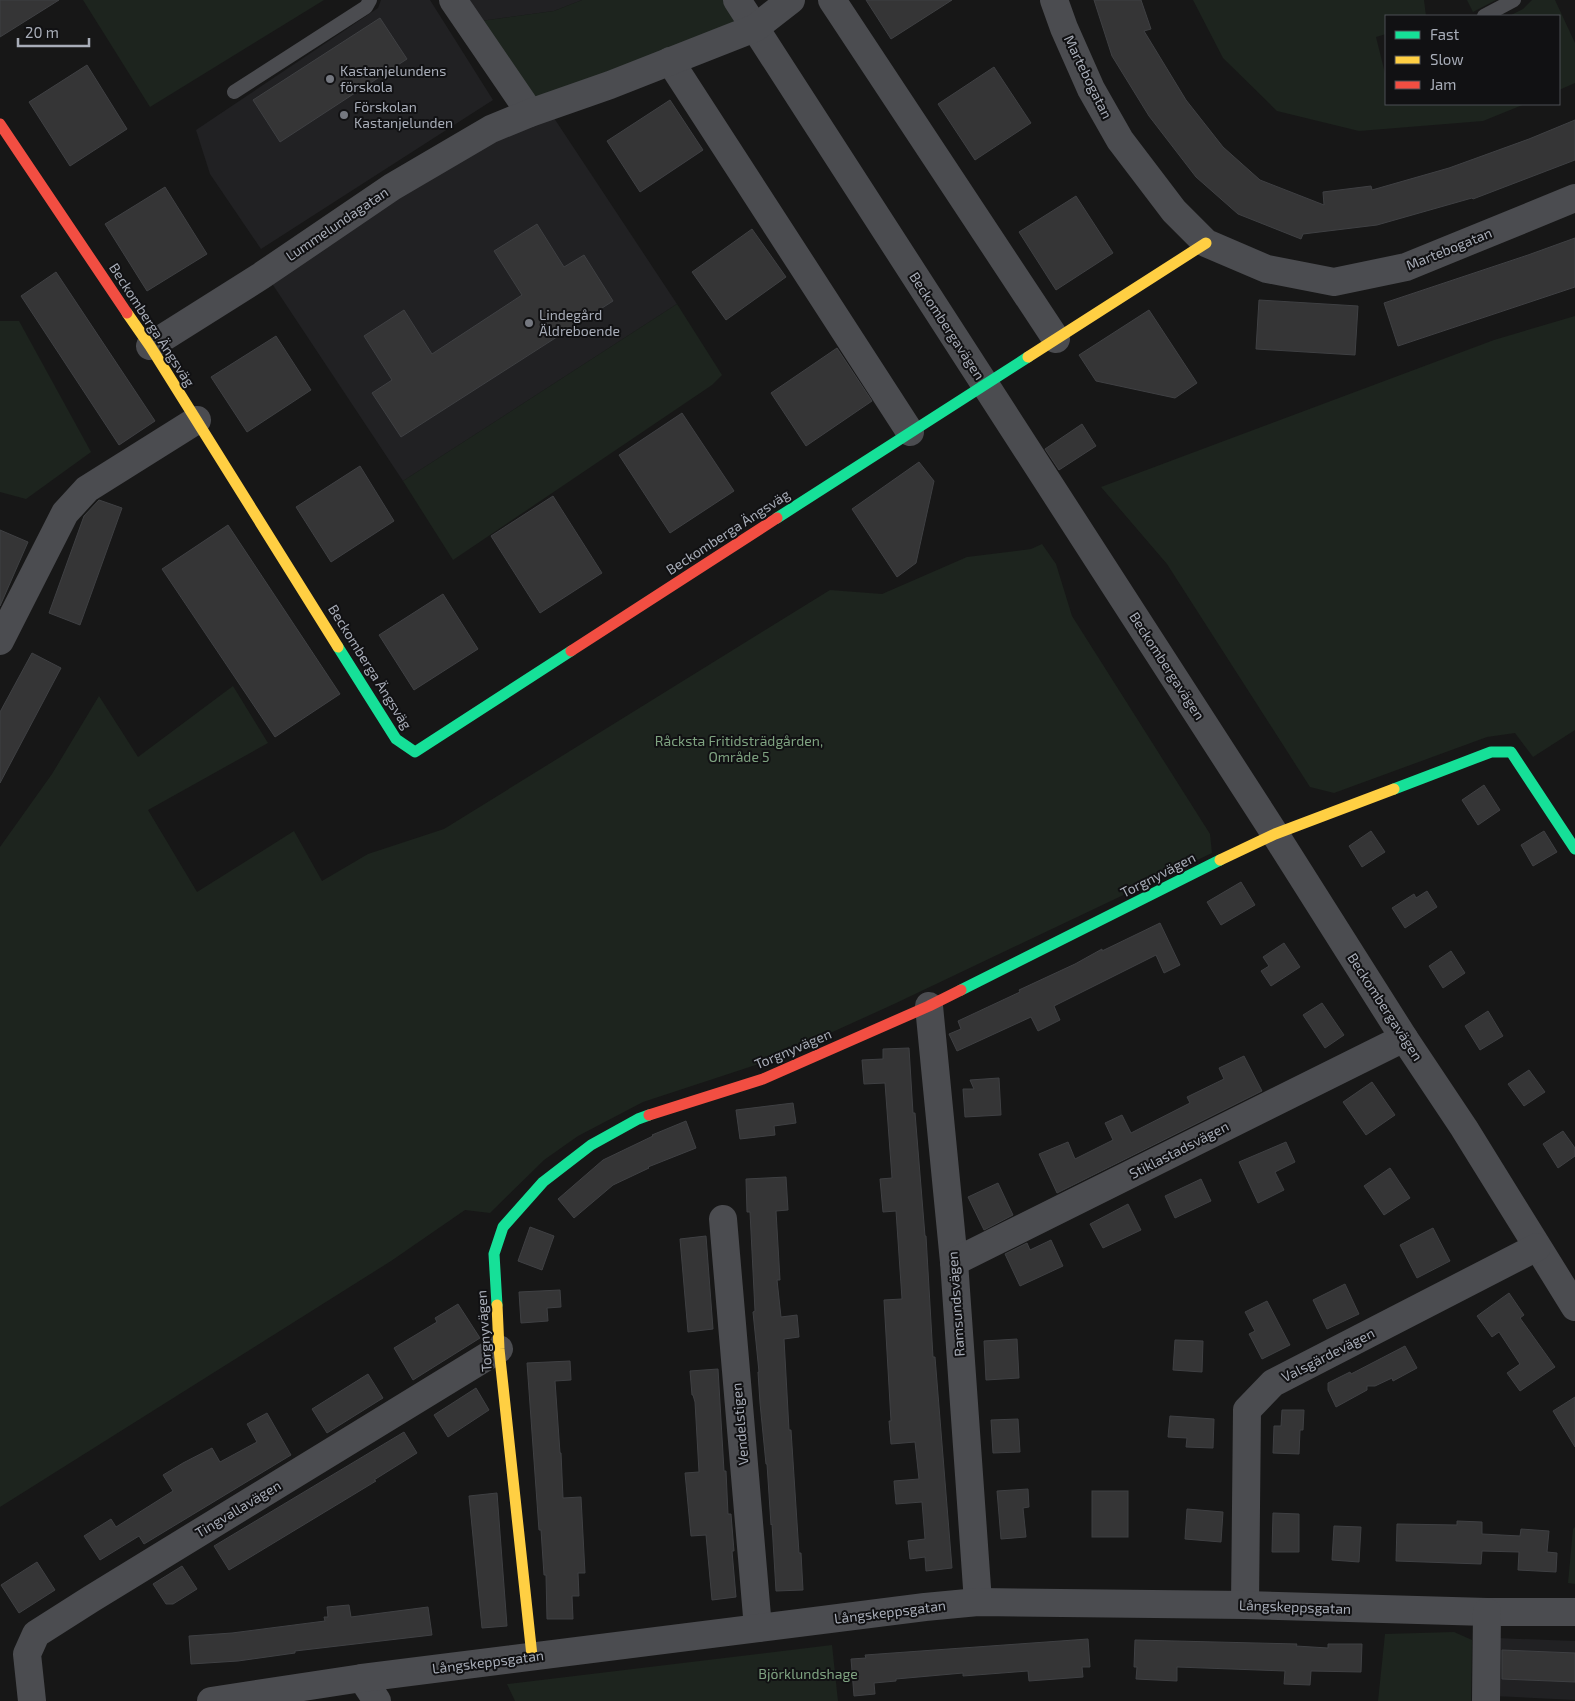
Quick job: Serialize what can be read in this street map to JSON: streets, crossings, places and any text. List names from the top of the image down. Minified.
{"streets":{"street":["Martebogatan","Lummelundagatan","Beckomberga Ängsväg","Beckombergavägen","Torgnyvägen","Stiklastadsvägen","Ramsundsvägen","Valsgärdevägen","Vendelstigen","Tingvallavägen","Långskeppsgatan"]},"crossings":[["Lummelundagatan","Beckomberga Ängsväg"],["Lummelundagatan","Beckombergavägen"],["Beckomberga Ängsväg","Beckombergavägen"],["Beckombergavägen","Torgnyvägen"],["Beckombergavägen","Stiklastadsvägen"],["Beckombergavägen","Valsgärdevägen"],["Torgnyvägen","Ramsundsvägen"],["Torgnyvägen","Tingvallavägen"],["Torgnyvägen","Långskeppsgatan"],["Stiklastadsvägen","Ramsundsvägen"],["Ramsundsvägen","Långskeppsgatan"],["Valsgärdevägen","Långskeppsgatan"],["Vendelstigen","Långskeppsgatan"]],"parks":["Råcksta Fritidsträdgården, Område 5","Björklundshage"],"places":["Kastanjelundens förskola","Förskolan Kastanjelunden","Lindegård Äldreboende"],"legend":["Fast","Slow","Jam"],"scale_bar":"20 m"}
